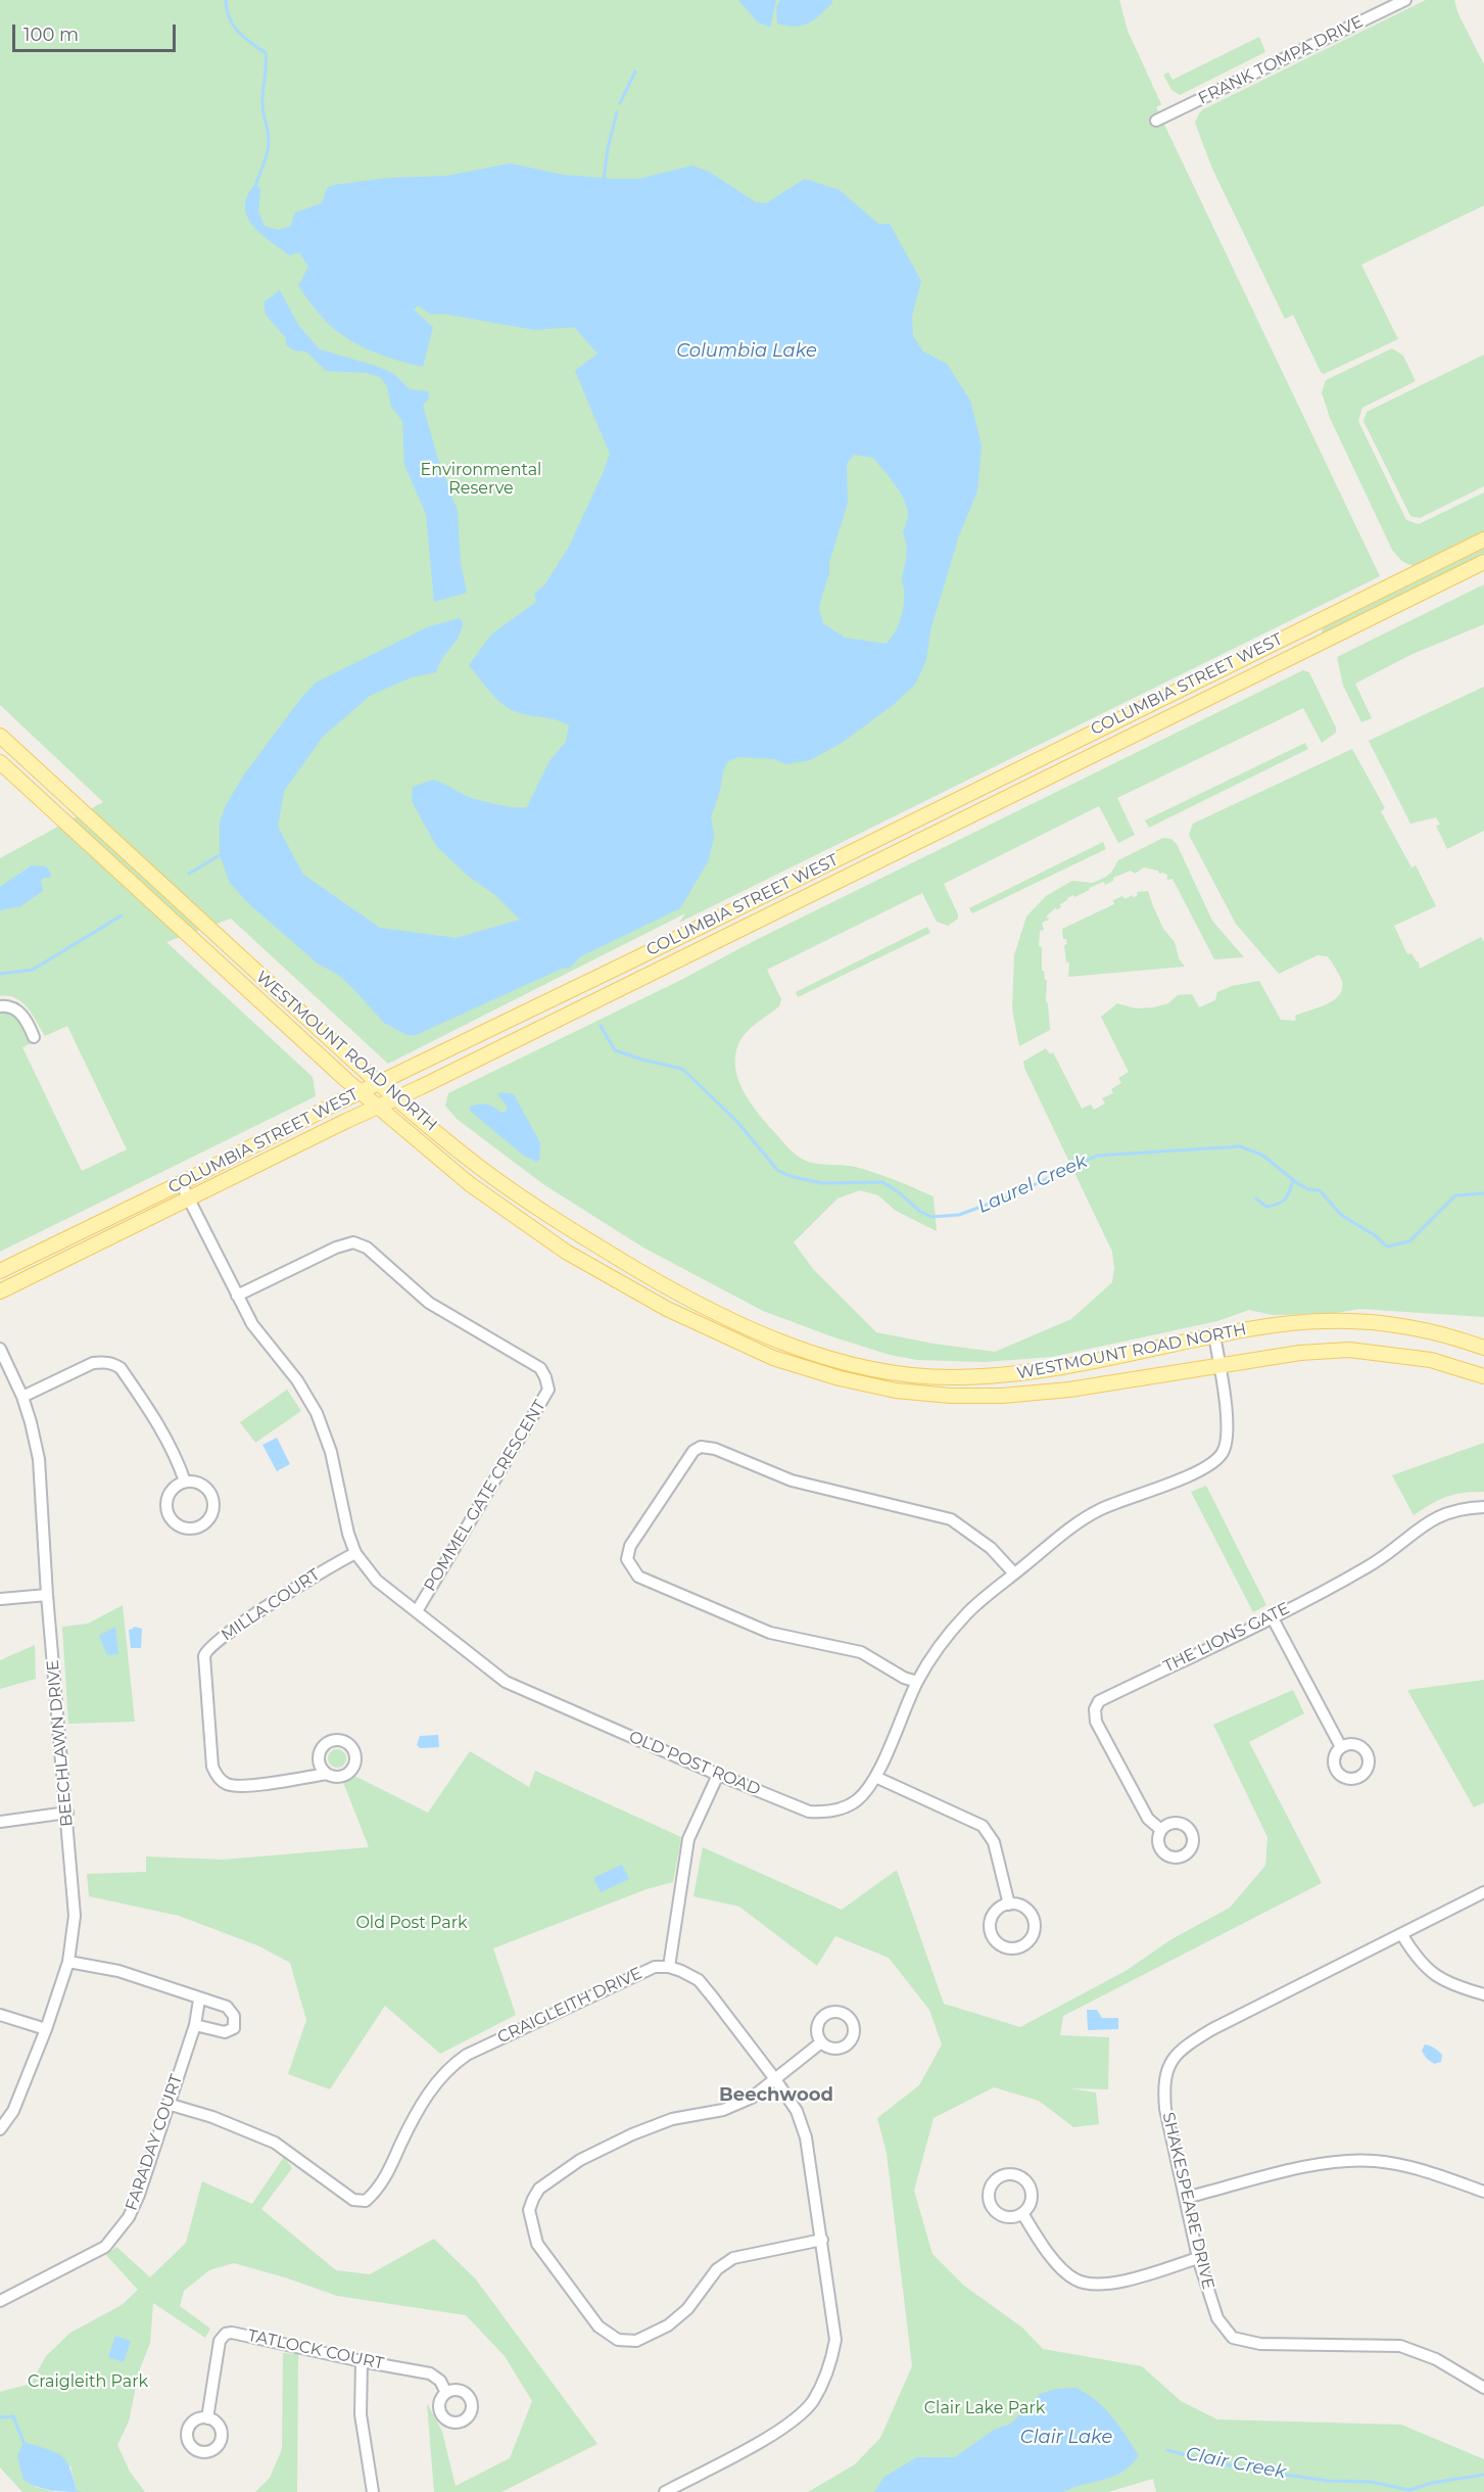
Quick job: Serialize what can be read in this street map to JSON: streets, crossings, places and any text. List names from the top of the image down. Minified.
{"streets":{"main road":["COLUMBIA STREET WEST","WESTMOUNT ROAD NORTH"],"street":["FRANK TOMPA DRIVE","POMMEL GATE CRESCENT","MILLA COURT","THE LIONS GATE","BEECHLAWN DRIVE","OLD POST ROAD","CRAIGLEITH DRIVE","FARADAY COURT","SHAKESPEARE DRIVE","TATLOCK COURT"]},"crossings":[["COLUMBIA STREET WEST","WESTMOUNT ROAD NORTH"],["COLUMBIA STREET WEST","OLD POST ROAD"],["WESTMOUNT ROAD NORTH","OLD POST ROAD"],["POMMEL GATE CRESCENT","OLD POST ROAD"],["MILLA COURT","OLD POST ROAD"],["CRAIGLEITH DRIVE","FARADAY COURT"]],"districts":["Beechwood"],"water":["Columbia Lake","Laurel Creek","Clair Lake","Clair Creek"],"parks":["Environmental Reserve","Old Post Park","Craigleith Park","Clair Lake Park"],"scale_bar":"100 m"}
